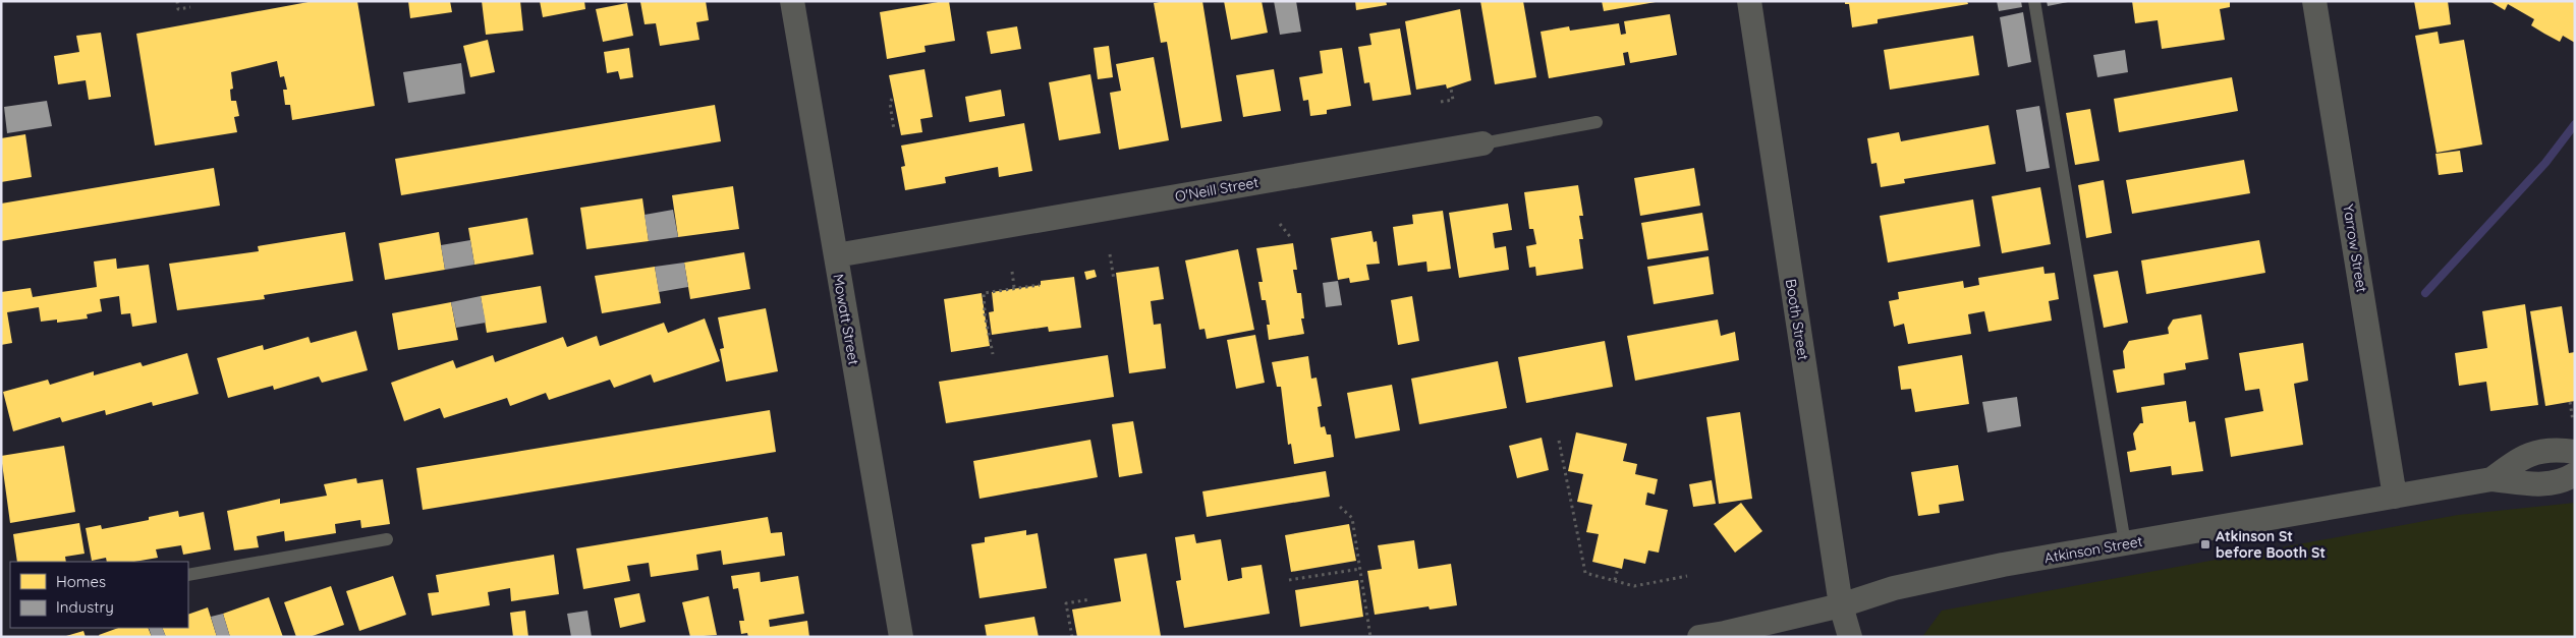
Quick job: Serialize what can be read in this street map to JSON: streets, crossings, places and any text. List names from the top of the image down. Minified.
{"streets":{"street":["O'Neill Street","Yarrow Street","Mowatt Street","Booth Street","Atkinson Street"]},"crossings":[["O'Neill Street","Mowatt Street"],["Yarrow Street","Atkinson Street"],["Booth Street","Atkinson Street"]],"places":{"transit":["Atkinson St before Booth St"]},"legend":["Homes","Industry"]}
